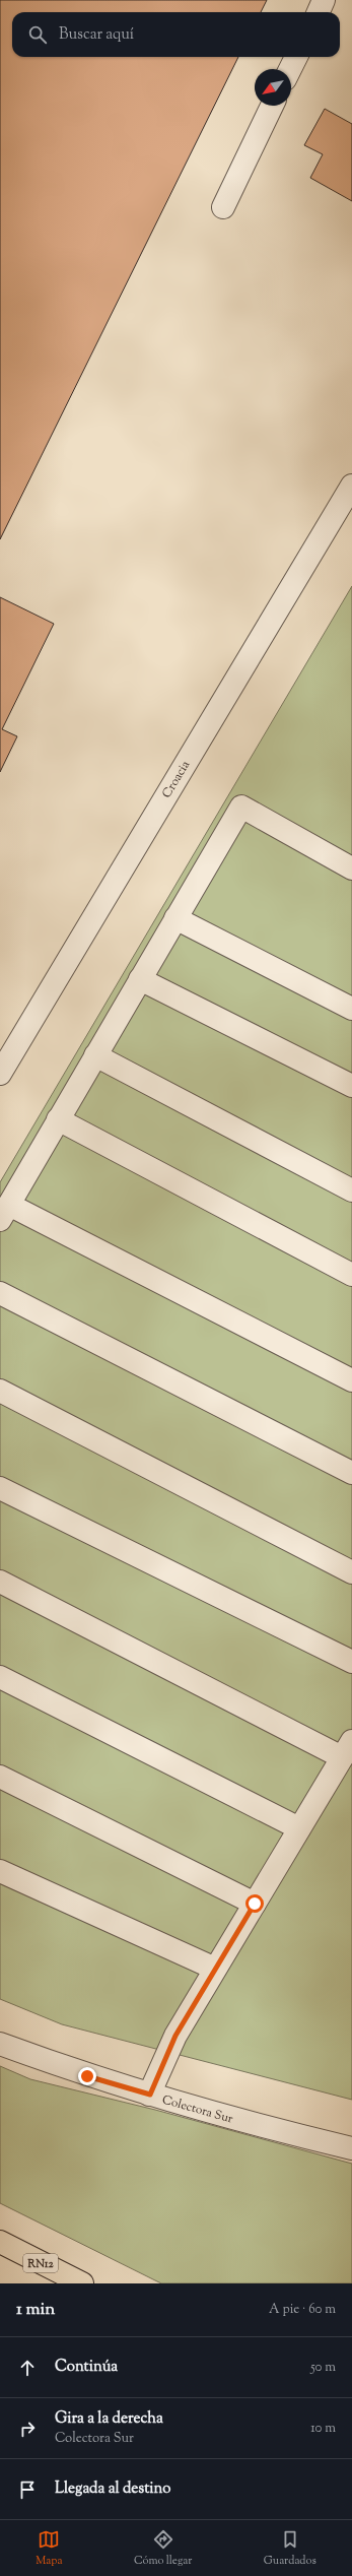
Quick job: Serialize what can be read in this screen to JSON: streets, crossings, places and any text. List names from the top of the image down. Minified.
{"streets":{"highway":["RN12"],"street":["Croacia","Colectora Sur"]},"north":"bottom left","page":{"search":"Buscar aquí","heading":["1 min","A pie · 60 m"],"list":[["Continúa","50 m"],["Gira a la derecha","Colectora Sur","10 m"],"Llegada al destino"],"nav":["Mapa","Cómo llegar","Guardados"]}}
